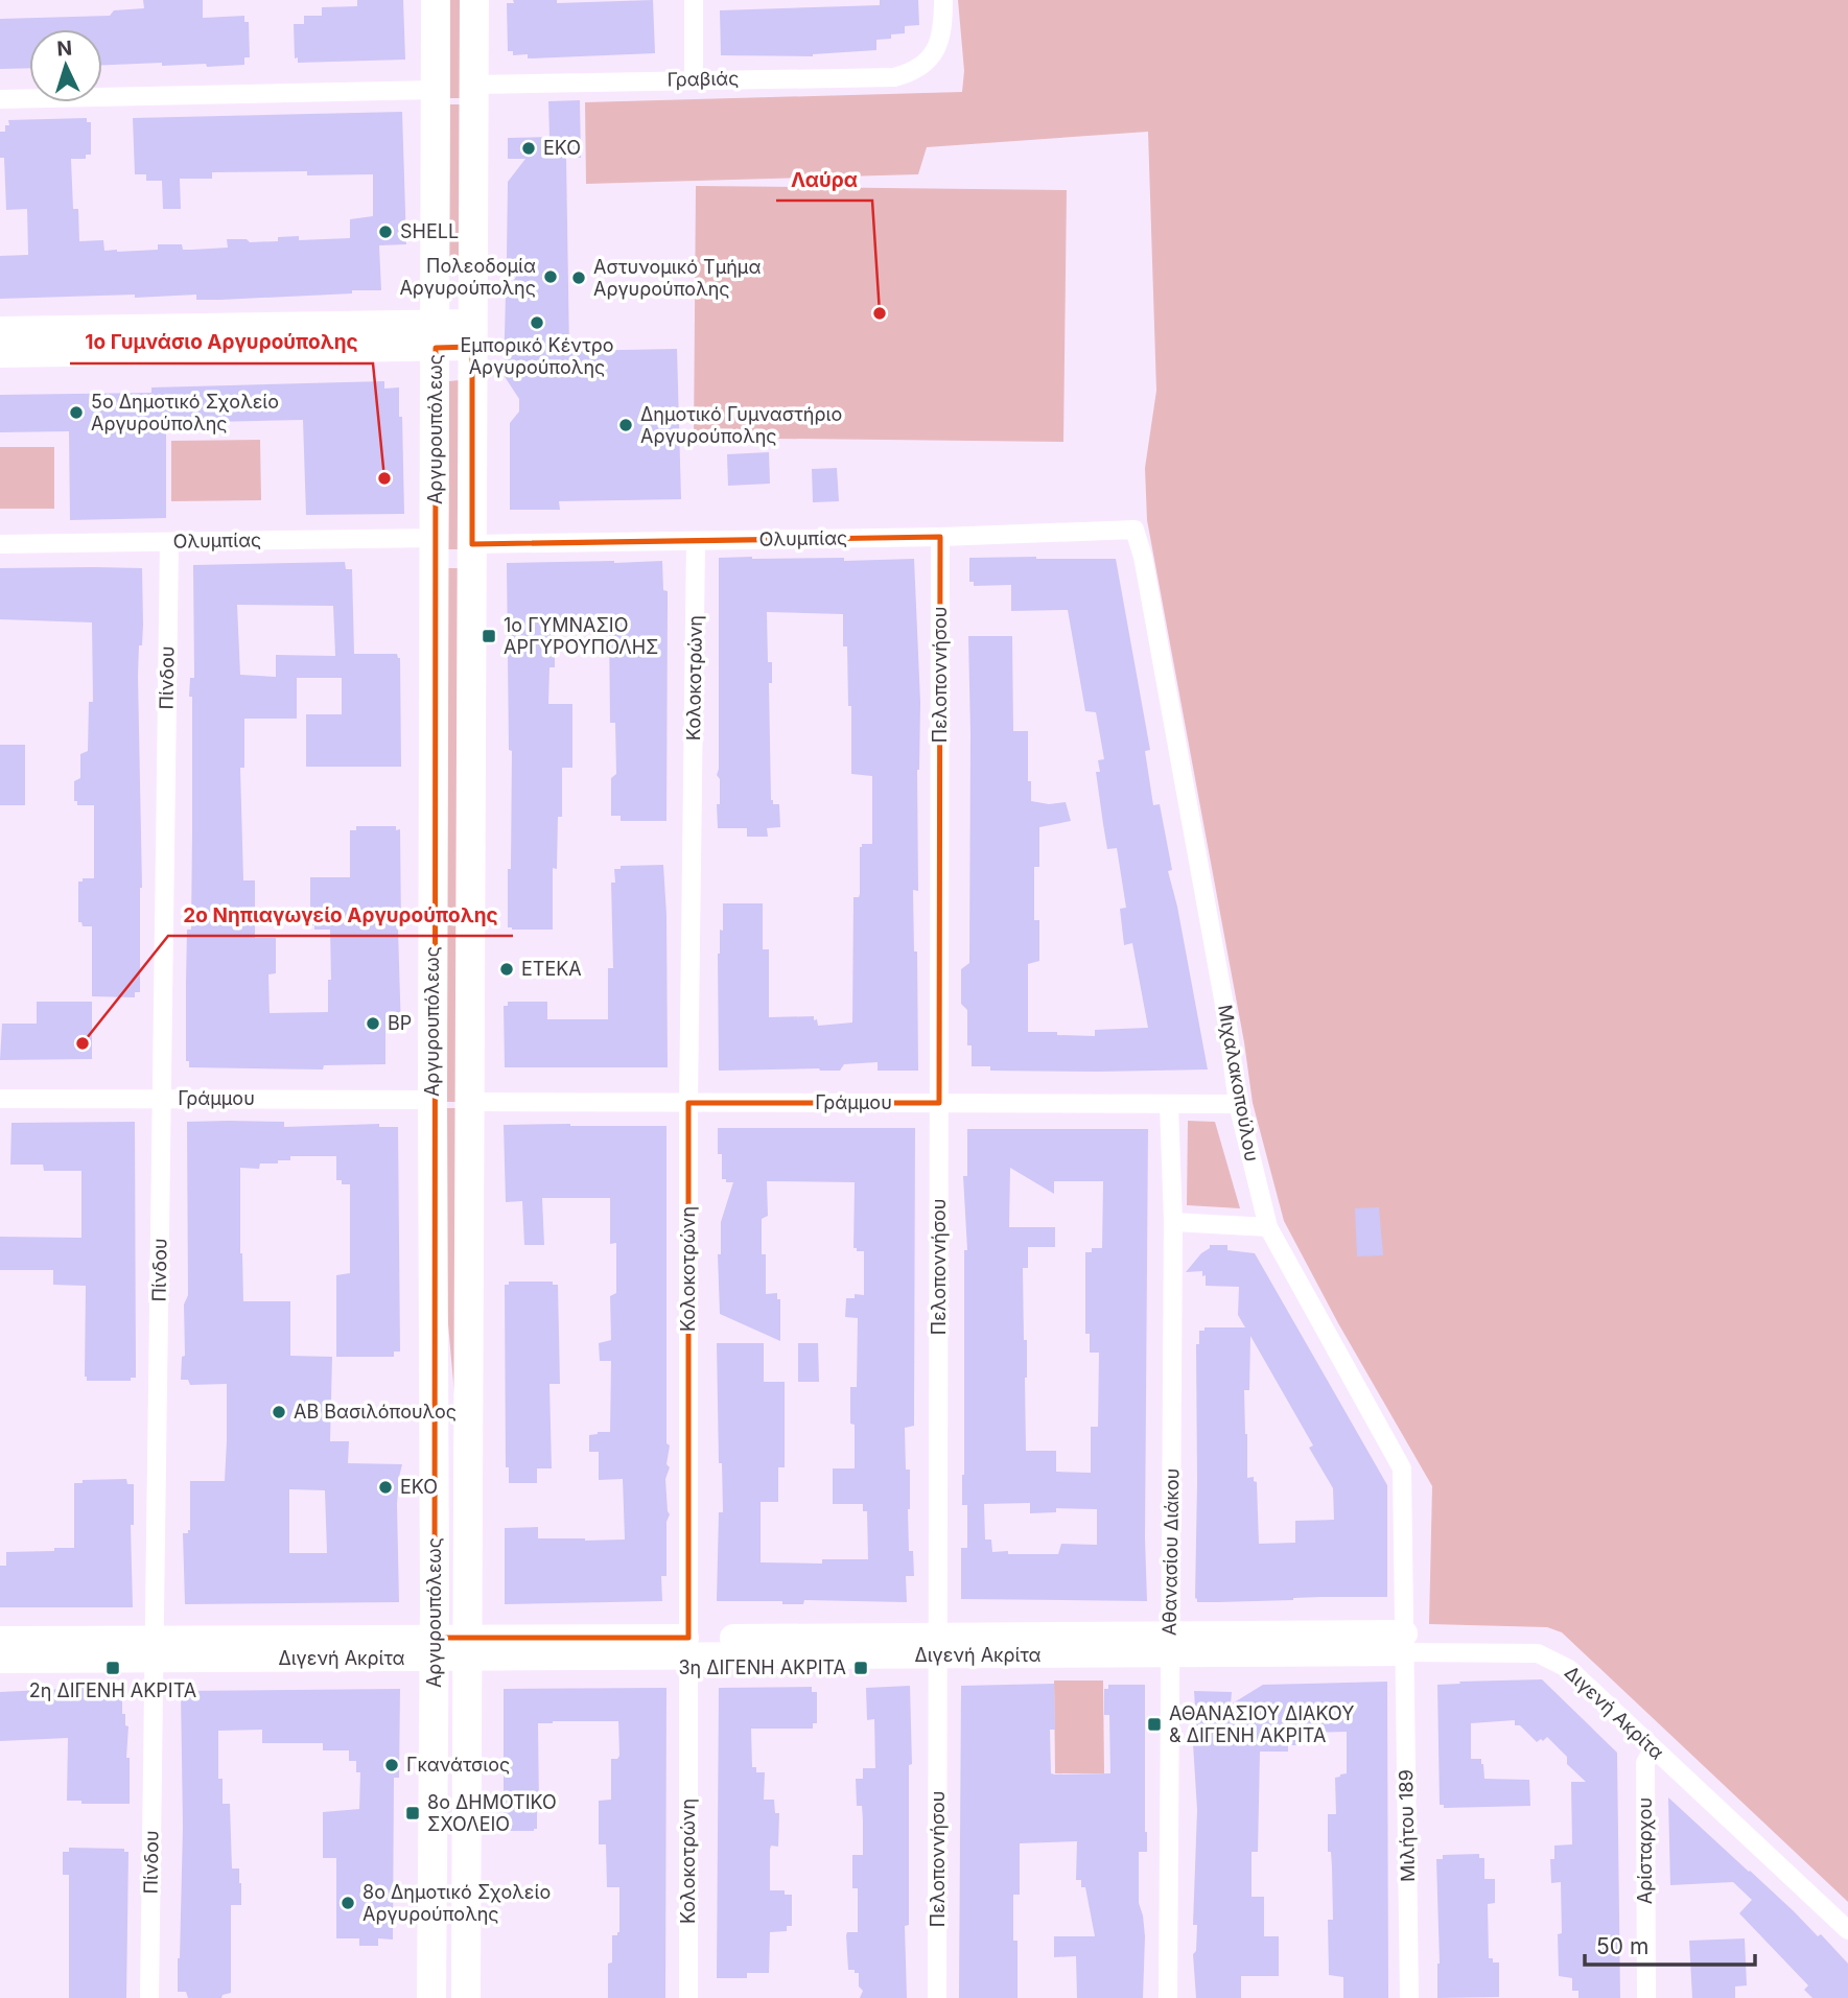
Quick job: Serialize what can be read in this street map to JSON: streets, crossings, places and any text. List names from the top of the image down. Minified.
{"streets":{"main road":["Αργυρουπόλεως"],"street":["Γραβιάς","Ολυμπίας","Πελοποννήσου","Πίνδου","Κολοκοτρώνη","Μιχαλακοπούλου","Γράμμου","Αθανασίου Διάκου","Διγενή Ακρίτα","Μιλήτου 189","Αρίσταρχου"]},"crossings":[["Γραβιάς","Αργυρουπόλεως"],["Αργυρουπόλεως","Ολυμπίας"],["Αργυρουπόλεως","Γράμμου"],["Αργυρουπόλεως","Διγενή Ακρίτα"],["Ολυμπίας","Πελοποννήσου"],["Ολυμπίας","Πίνδου"],["Ολυμπίας","Κολοκοτρώνη"],["Ολυμπίας","Μιχαλακοπούλου"],["Πελοποννήσου","Γράμμου"],["Πελοποννήσου","Διγενή Ακρίτα"],["Πίνδου","Γράμμου"],["Πίνδου","Διγενή Ακρίτα"],["Κολοκοτρώνη","Γράμμου"],["Κολοκοτρώνη","Διγενή Ακρίτα"],["Μιχαλακοπούλου","Γράμμου"],["Μιχαλακοπούλου","Διγενή Ακρίτα"],["Μιχαλακοπούλου","Μιλήτου 189"],["Γράμμου","Αθανασίου Διάκου"],["Αθανασίου Διάκου","Διγενή Ακρίτα"],["Διγενή Ακρίτα","Μιλήτου 189"],["Διγενή Ακρίτα","Αρίσταρχου"]],"places":{"other":["EKO","SHELL","Πολεοδομία Αργυρούπολης","Αστυνομικό Τμήμα Αργυρούπολης","Λαύρα","Εμπορικό Κέντρο Αργυρούπολης","5ο Δημοτικό Σχολείο Αργυρούπολης","Δημοτικό Γυμναστήριο Αργυρούπολης","1ο Γυμνάσιο Αργυρούπολης","ΕΤΕΚΑ","BP","2ο Νηπιαγωγείο Αργυρούπολης","ΑΒ Βασιλόπουλος","ΕΚΟ","Γκανάτσιος","8ο Δημοτικό Σχολείο Αργυρούπολης"],"transit":["1ο ΓΥΜΝΑΣΙΟ ΑΡΓΥΡΟΥΠΟΛΗΣ","2η ΔΙΓΕΝΗ ΑΚΡΙΤΑ","3η ΔΙΓΕΝΗ ΑΚΡΙΤΑ","ΑΘΑΝΑΣΙΟΥ ΔΙΑΚΟΥ & ΔΙΓΕΝΗ ΑΚΡΙΤΑ","8ο ΔΗΜΟΤΙΚΟ ΣΧΟΛΕΙΟ"]},"scale_bar":"50 m","north":"top"}
